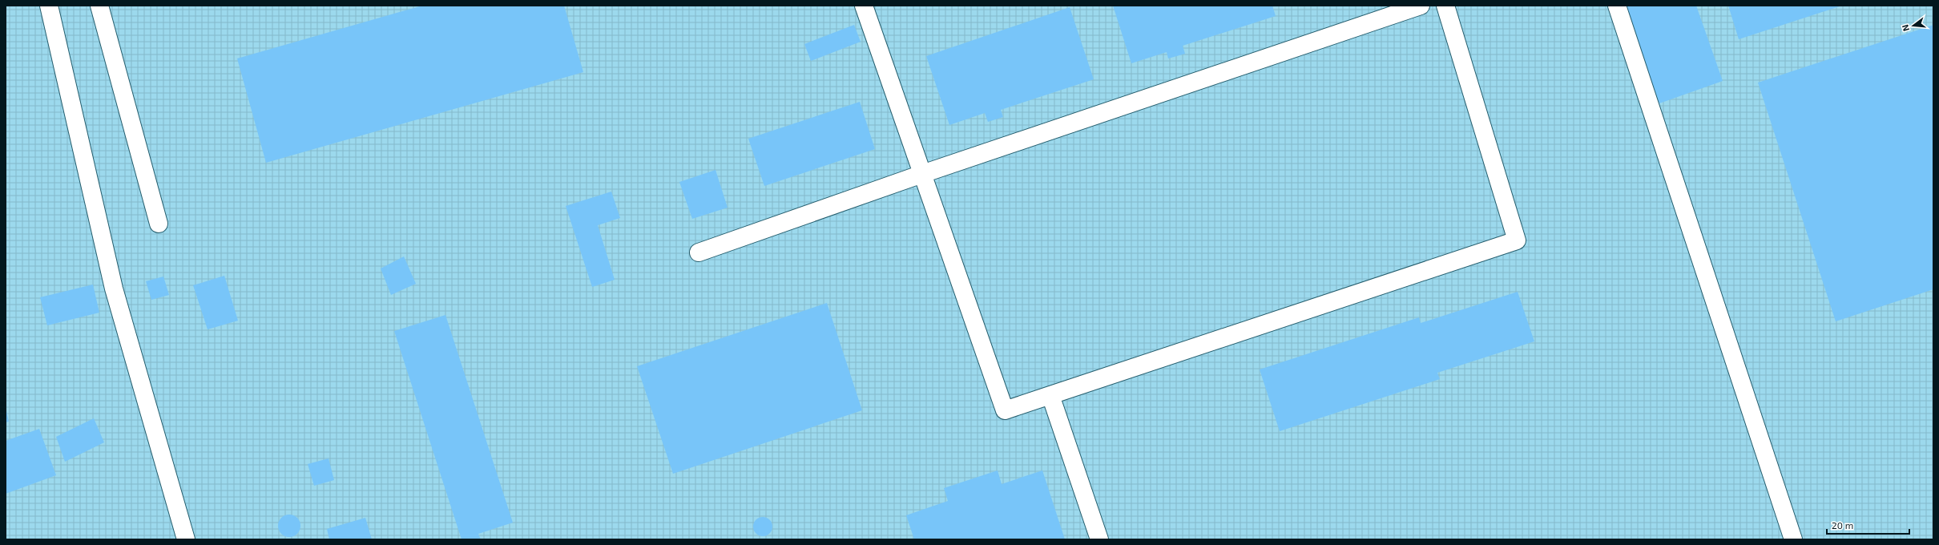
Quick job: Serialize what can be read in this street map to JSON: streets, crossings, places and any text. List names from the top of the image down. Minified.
{"scale_bar":"20 m","north":"left"}
